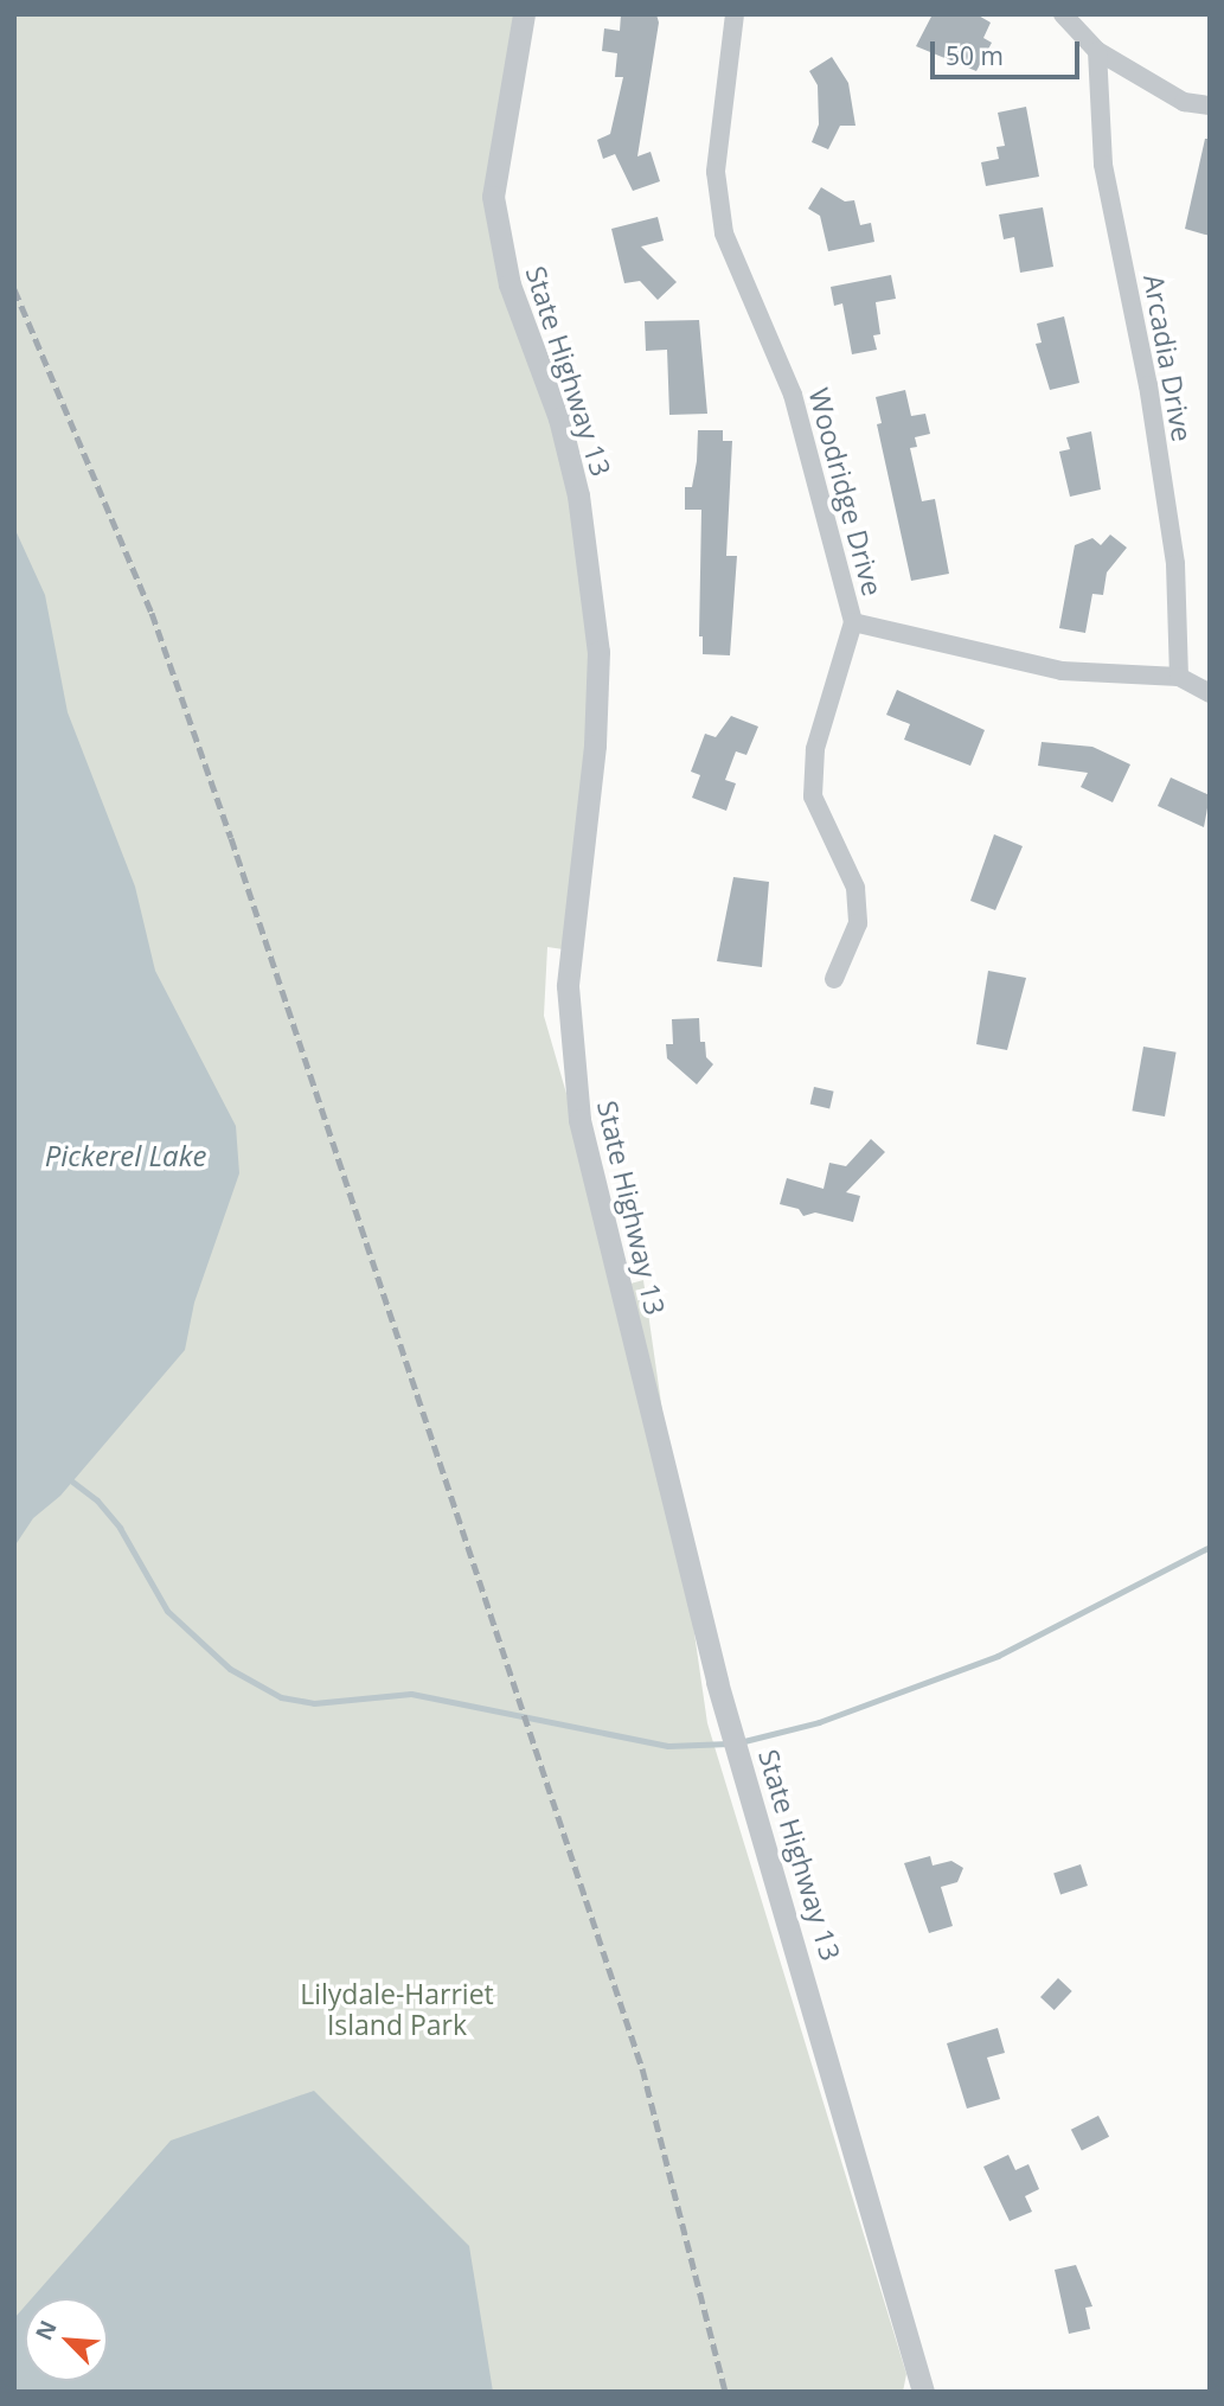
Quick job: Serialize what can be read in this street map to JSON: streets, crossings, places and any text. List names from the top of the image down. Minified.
{"streets":{"street":["Arcadia Drive","State Highway 13","Woodridge Drive"]},"water":["Pickerel Lake"],"parks":["Lilydale-Harriet Island Park"],"scale_bar":"50 m","north":"top left"}
